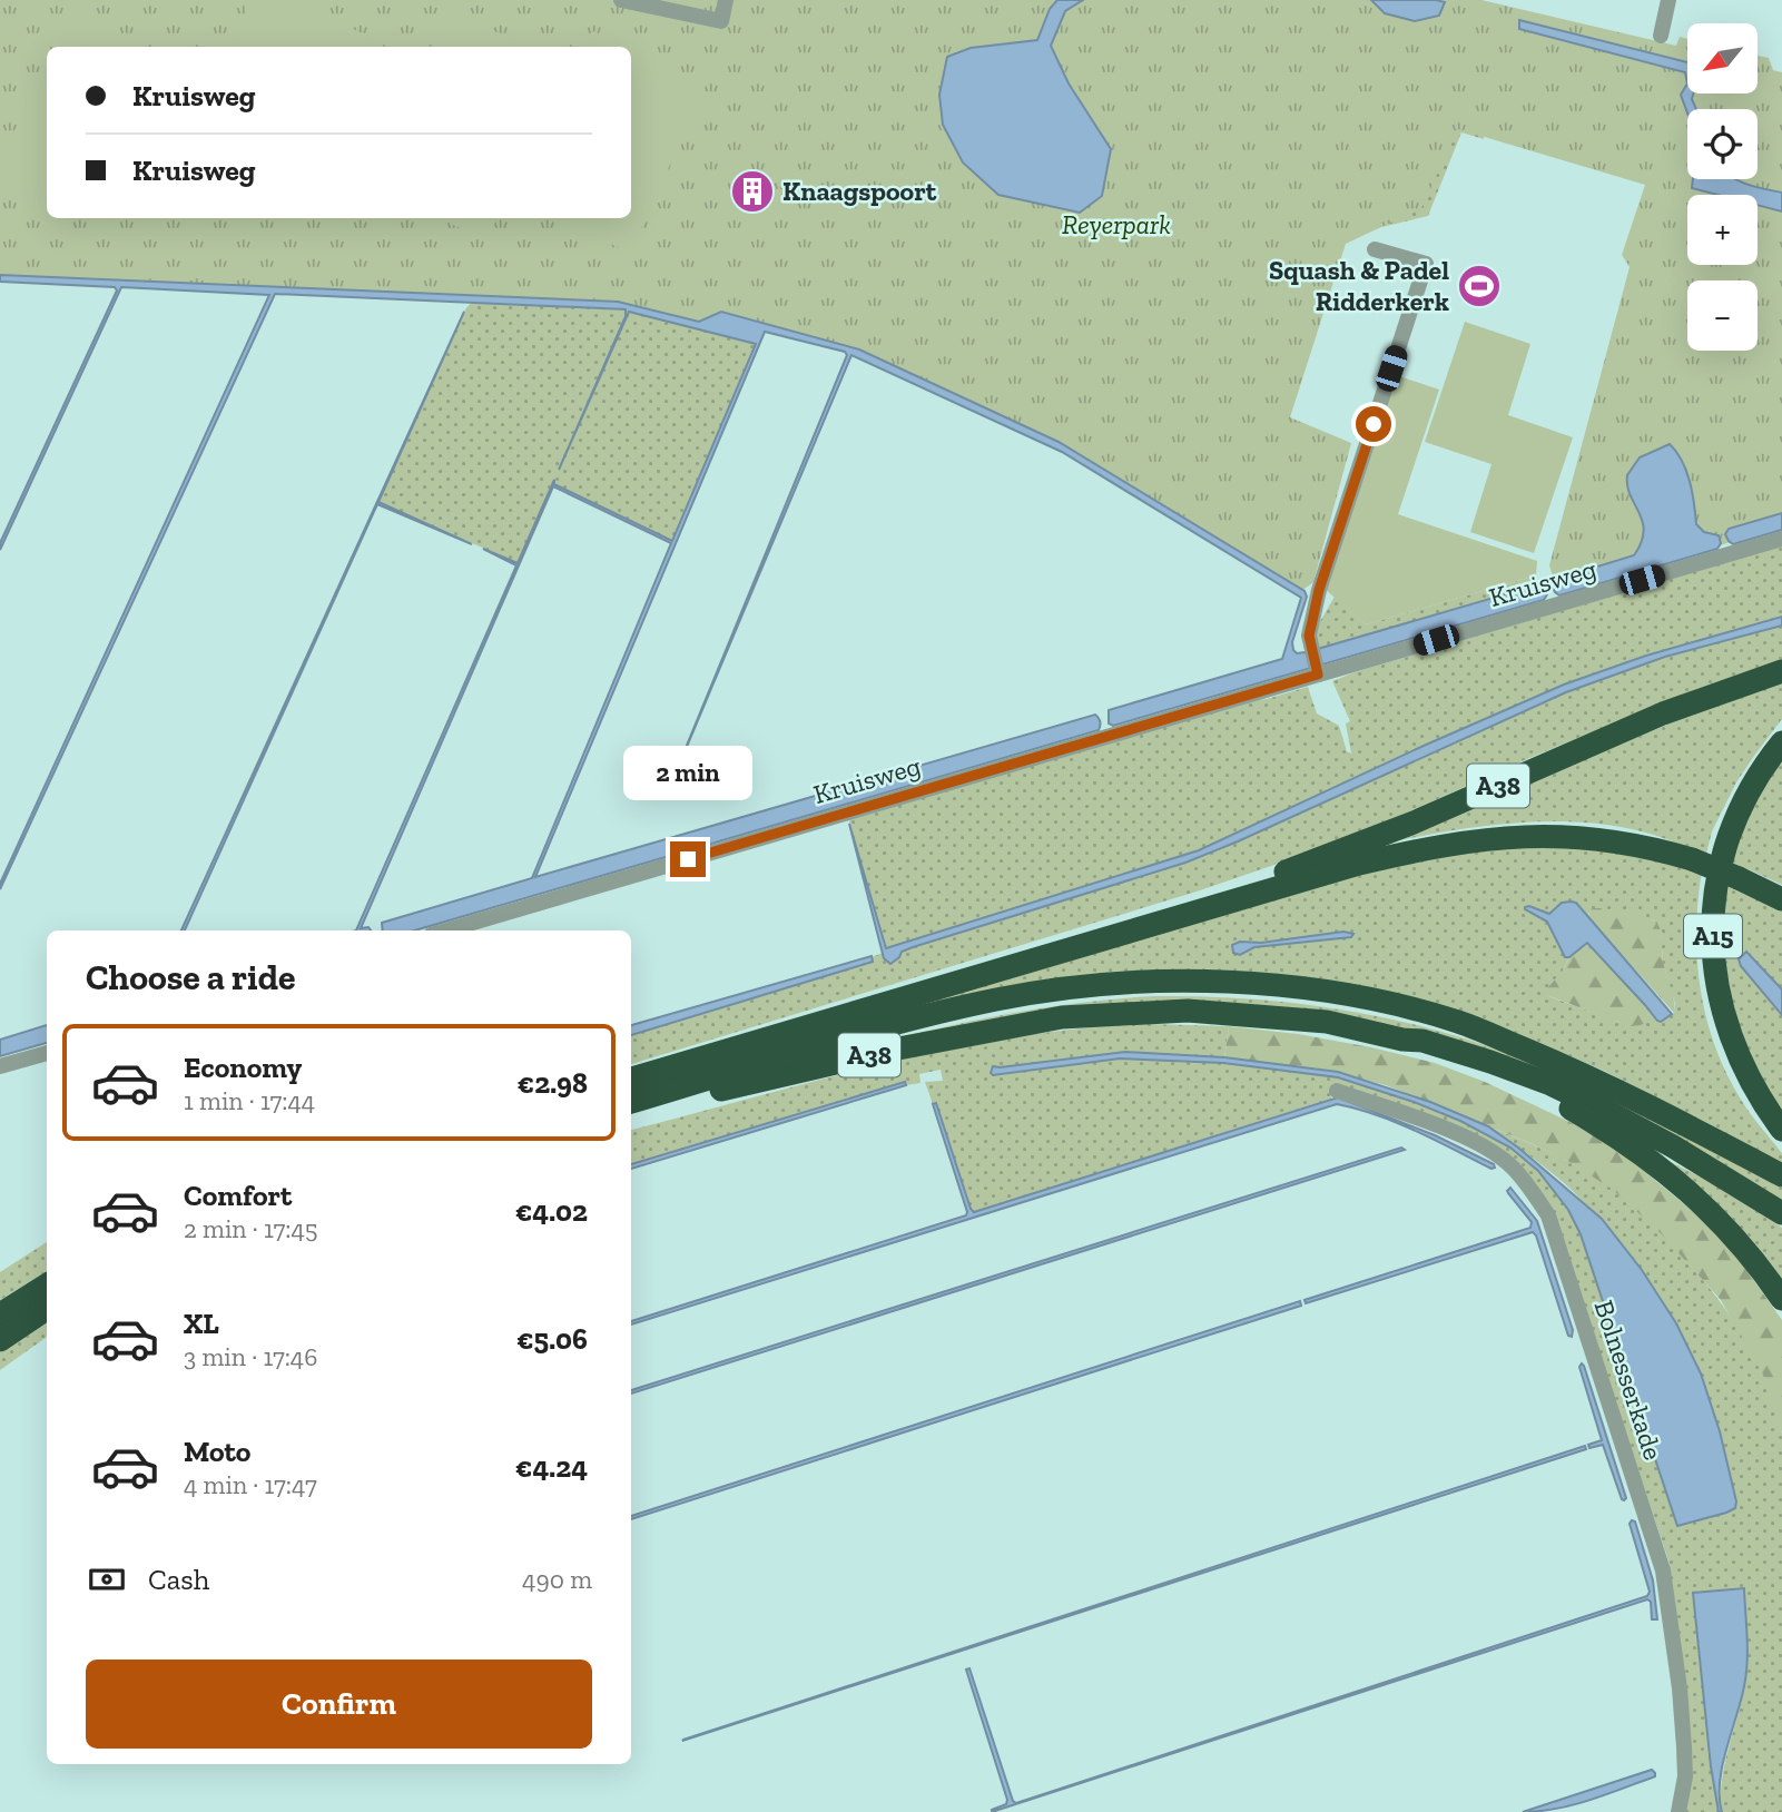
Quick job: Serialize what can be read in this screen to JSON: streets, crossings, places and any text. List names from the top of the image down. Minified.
{"streets":{"highway":["A38","A15"],"street":["Kruisweg","Bolnesserkade"]},"parks":["Reyerpark"],"places":{"building":["Knaagspoort"],"sports":["Squash & Padel Ridderkerk"]},"north":"bottom left","page":{"map_buttons":["+","−"],"banner":["Kruisweg","Kruisweg"],"bubble":"2 min","heading":"Choose a ride","list":[{"name":"Economy","note":"1 min · 17:44","value":"€2.98"},{"name":"Comfort","note":"2 min · 17:45","value":"€4.02"},{"name":"XL","note":"3 min · 17:46","value":"€5.06"},{"name":"Moto","note":"4 min · 17:47","value":"€4.24"}],"pay":["Cash","490 m"],"buttons":"Confirm"}}
